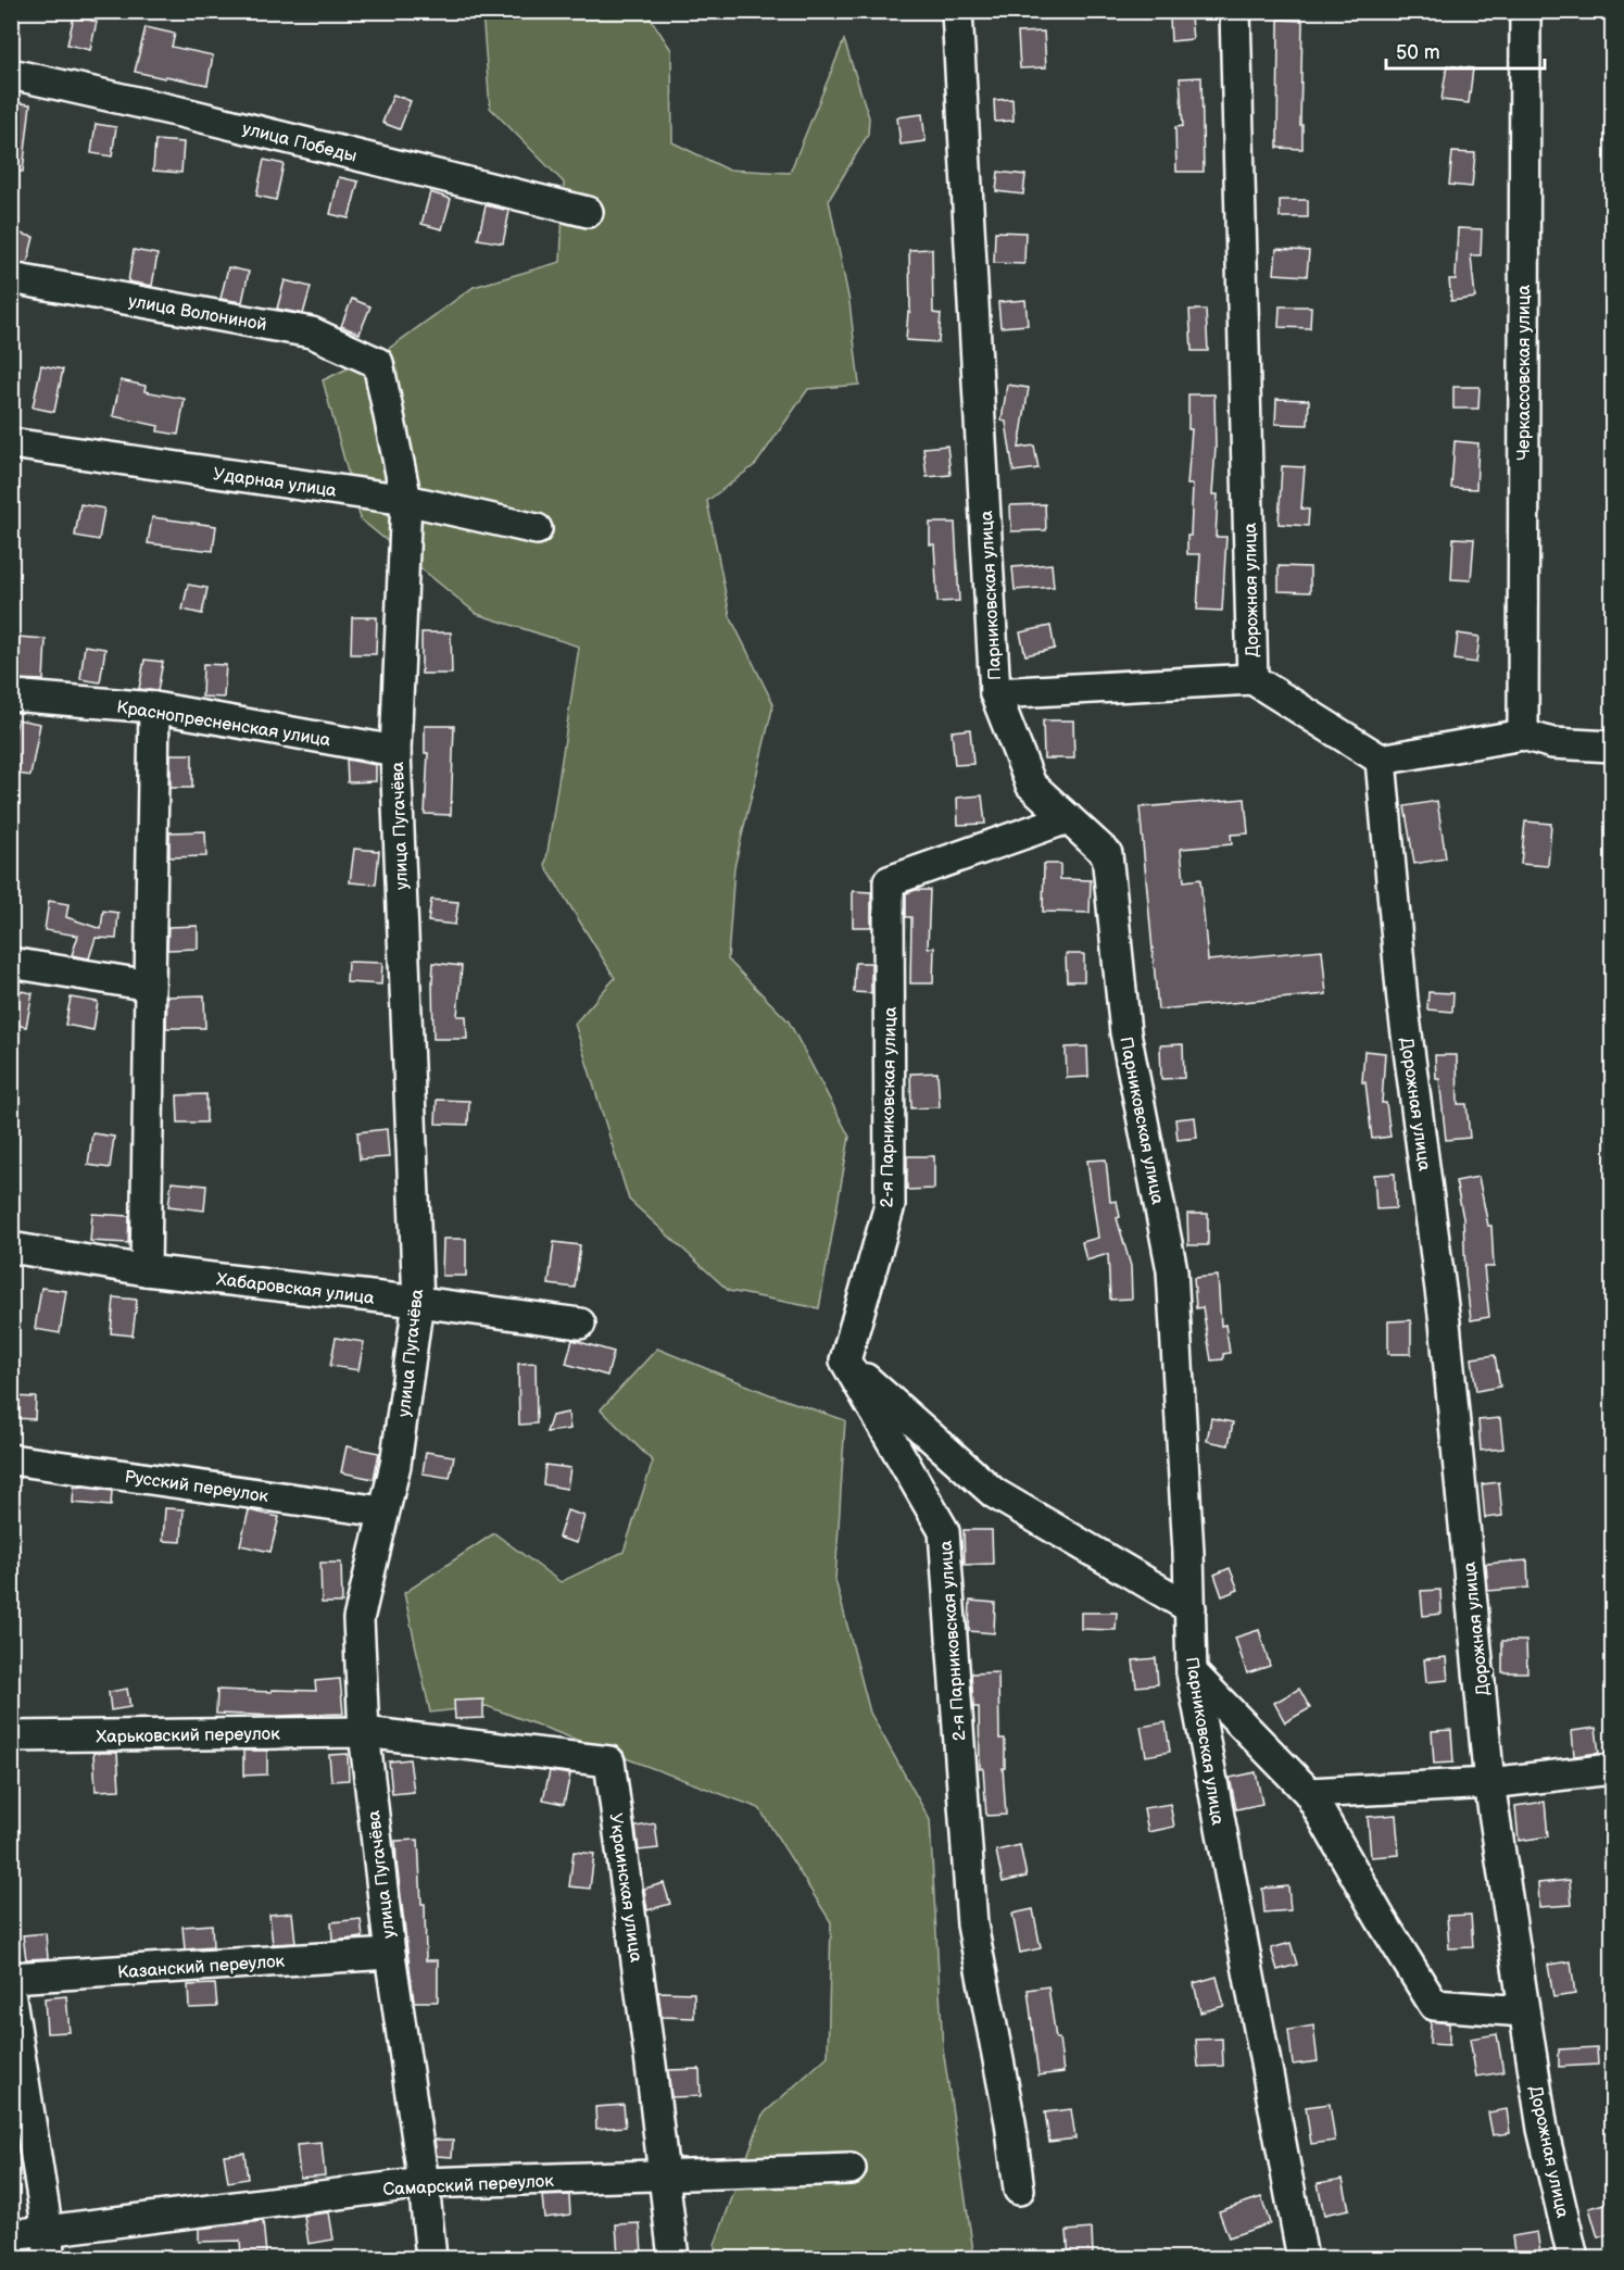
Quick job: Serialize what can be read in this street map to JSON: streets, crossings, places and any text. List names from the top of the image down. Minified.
{"streets":{"street":["улица Победы","улица Волониной","Черкассовская улица","Ударная улица","Дорожная улица","Парниковская улица","Краснопресненская улица","улица Пугачёва","2-я Парниковская улица","Хабаровская улица","Русский переулок","Харьковский переулок","Украинская улица","Казанский переулок","Самарский переулок"]},"crossings":[["улица Волониной","улица Пугачёва"],["Ударная улица","улица Пугачёва"],["Парниковская улица","2-я Парниковская улица"],["Краснопресненская улица","улица Пугачёва"],["улица Пугачёва","Хабаровская улица"],["улица Пугачёва","Русский переулок"],["улица Пугачёва","Харьковский переулок"],["улица Пугачёва","Украинская улица"],["улица Пугачёва","Казанский переулок"],["улица Пугачёва","Самарский переулок"],["Харьковский переулок","Украинская улица"],["Украинская улица","Самарский переулок"]],"scale_bar":"50 m"}
